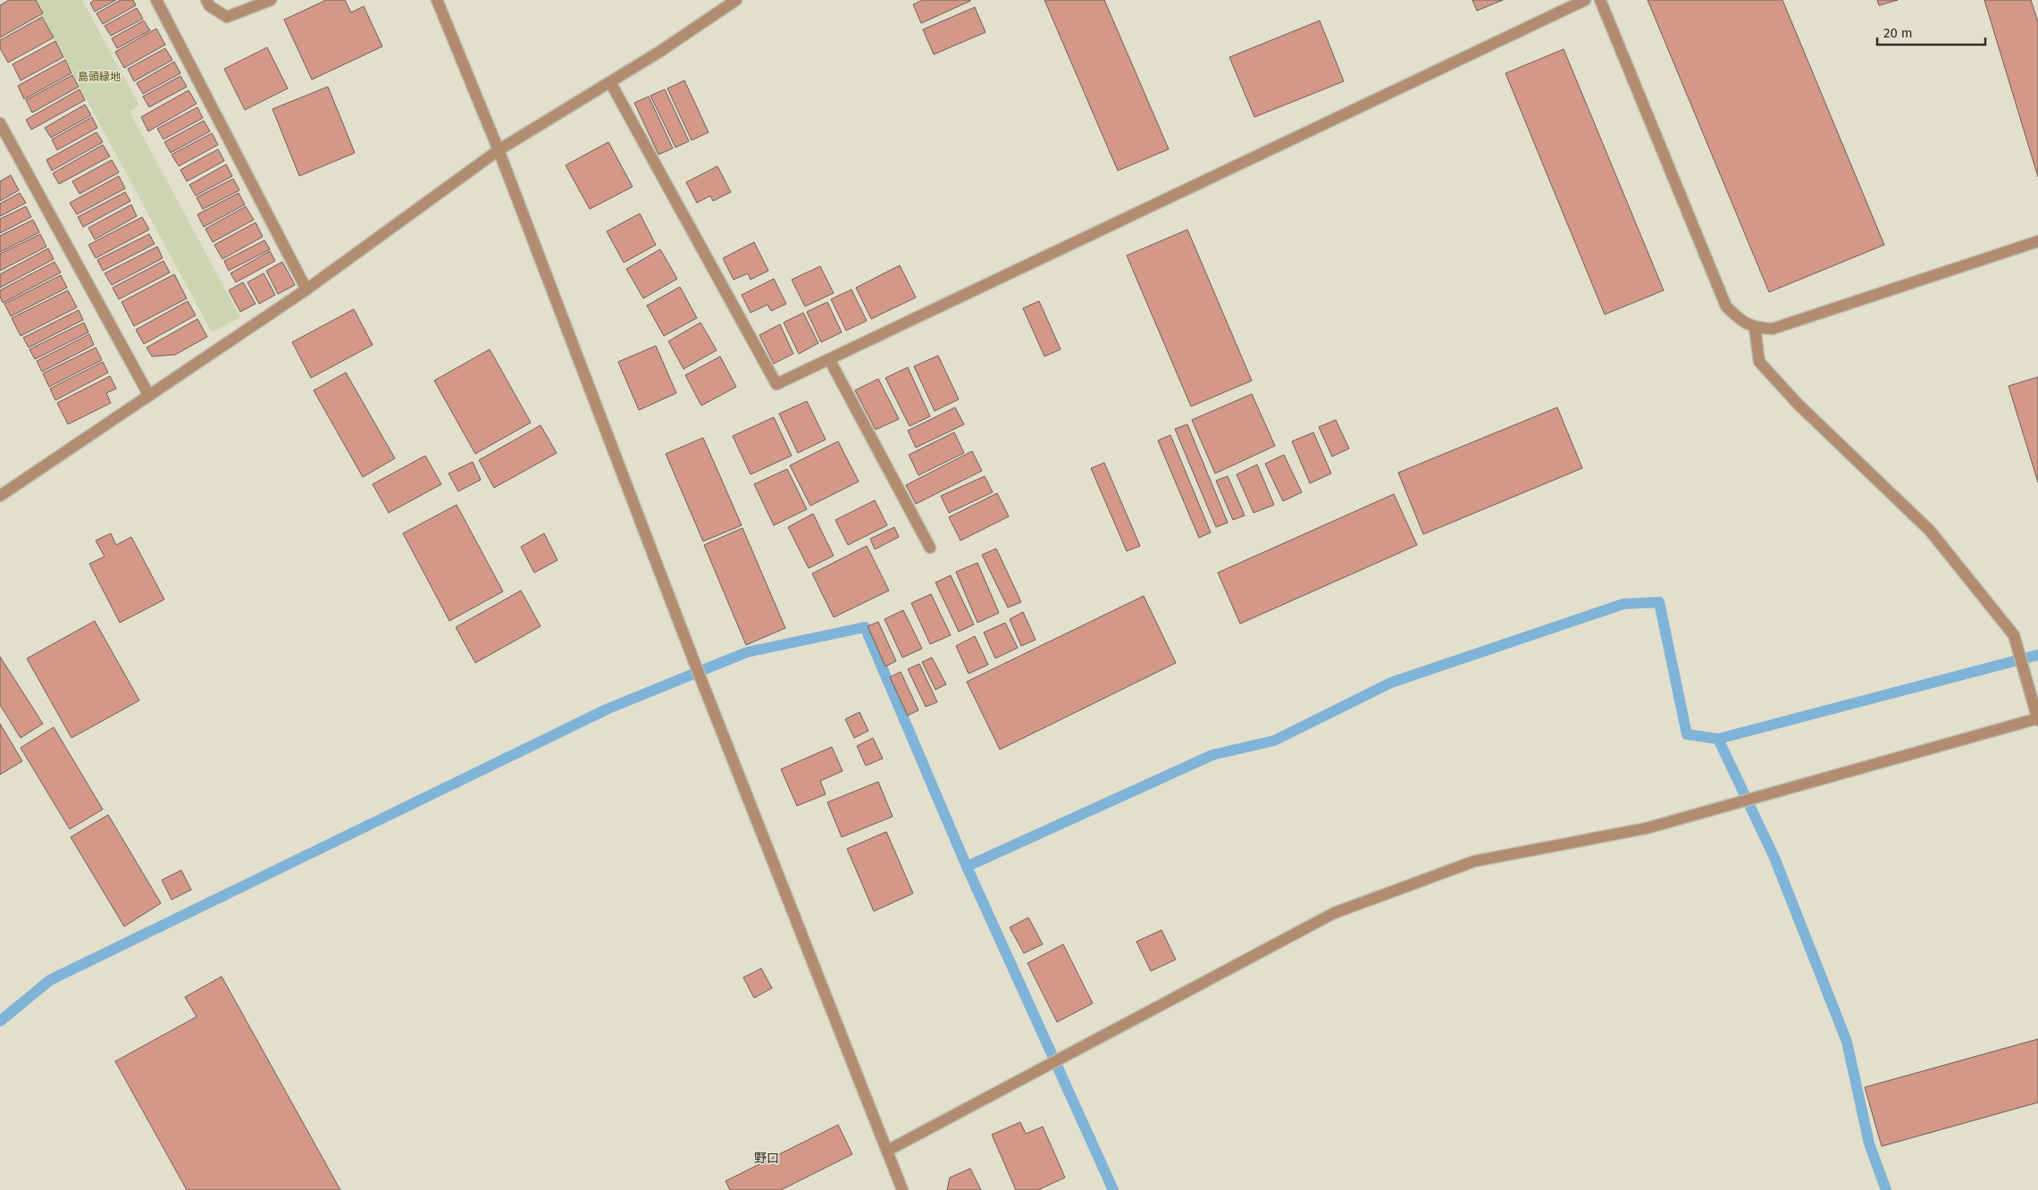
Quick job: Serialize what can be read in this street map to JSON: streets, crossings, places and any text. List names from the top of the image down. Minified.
{"districts":["野口"],"parks":["島頭緑地"],"scale_bar":"20 m"}
